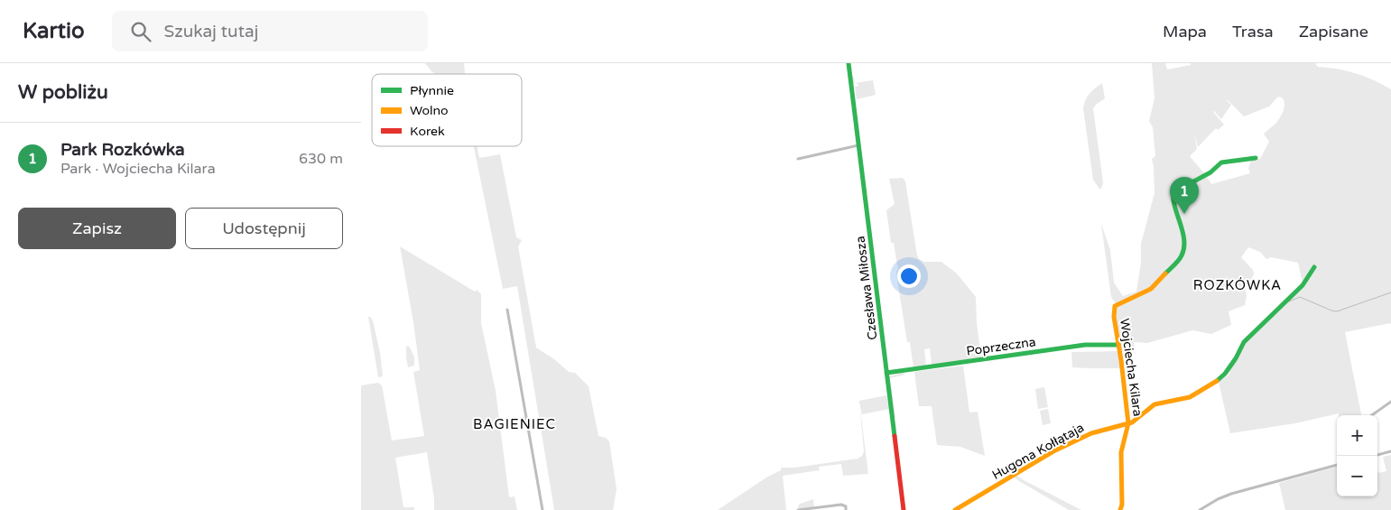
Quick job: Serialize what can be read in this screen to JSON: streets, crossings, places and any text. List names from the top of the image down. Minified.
{"streets":{"street":["Czesława Miłosza","Poprzeczna","Wojciecha Kilara","Hugona Kołłątaja"]},"crossings":[["Czesława Miłosza","Poprzeczna"],["Poprzeczna","Wojciecha Kilara"],["Wojciecha Kilara","Hugona Kołłątaja"]],"districts":["ROZKÓWKA","BAGIENIEC"],"legend":["Płynnie","Wolno","Korek"],"page":{"header":"Kartio","search":"Szukaj tutaj","nav":["Mapa","Trasa","Zapisane"],"heading":"W pobliżu","list":[{"mark":"1","name":"Park Rozkówka","note":"Park · Wojciecha Kilara","value":"630 m"}],"pins":"1","buttons":["Zapisz","Udostępnij"],"map_buttons":["+","−"]}}
